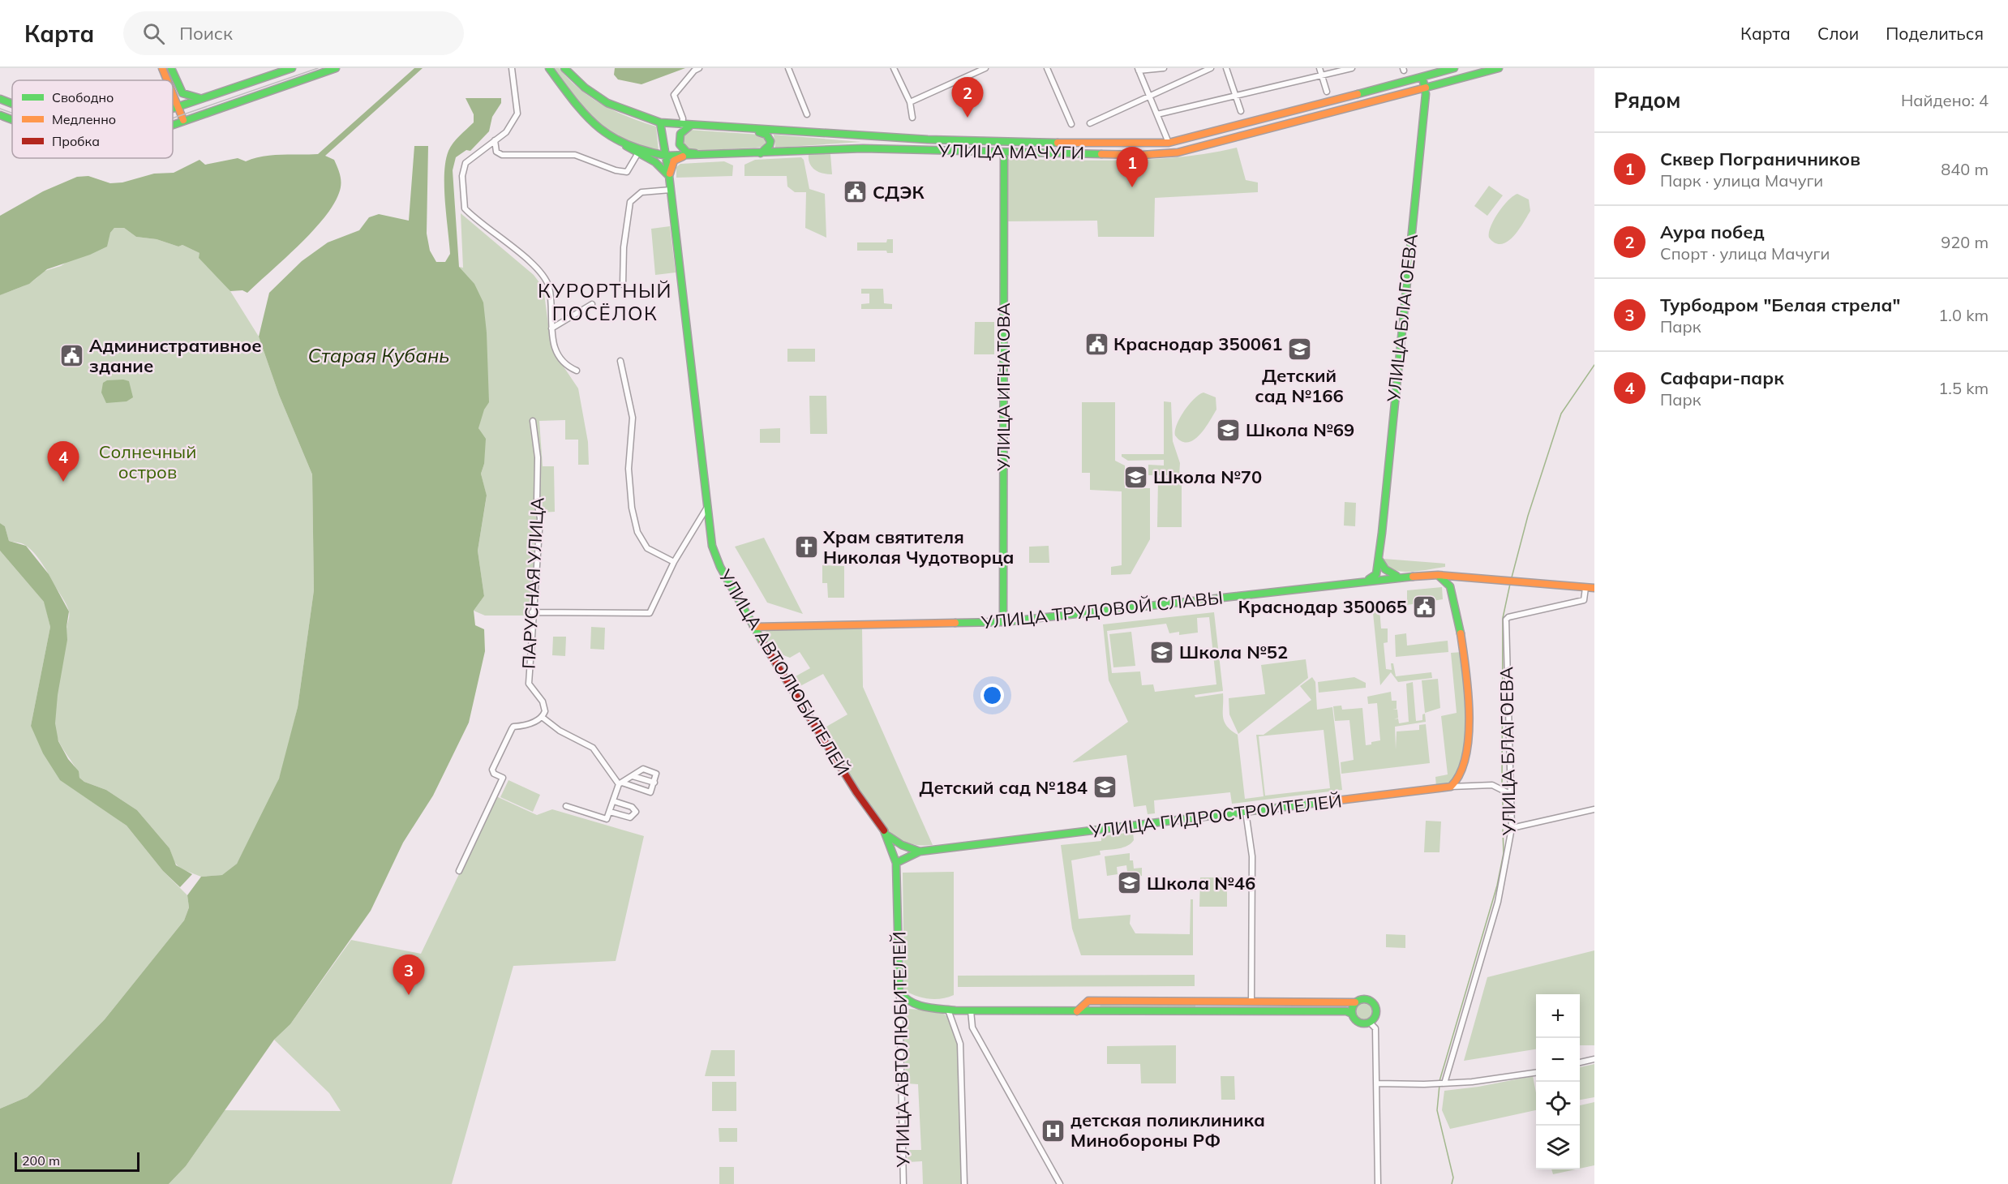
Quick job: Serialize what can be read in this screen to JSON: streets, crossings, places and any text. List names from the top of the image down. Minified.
{"streets":{"street":["УЛИЦА МАЧУГИ","УЛИЦА БЛАГОЕВА","УЛИЦА ИГНАТОВА","ПАРУСНАЯ УЛИЦА","УЛИЦА ТРУДОВОЙ СЛАВЫ","УЛИЦА АВТОЛЮБИТЕЛЕЙ","УЛИЦА ГИДРОСТРОИТЕЛЕЙ"]},"crossings":[["УЛИЦА МАЧУГИ","УЛИЦА БЛАГОЕВА"],["УЛИЦА МАЧУГИ","УЛИЦА ИГНАТОВА"],["УЛИЦА МАЧУГИ","УЛИЦА АВТОЛЮБИТЕЛЕЙ"],["УЛИЦА БЛАГОЕВА","УЛИЦА ТРУДОВОЙ СЛАВЫ"],["УЛИЦА БЛАГОЕВА","УЛИЦА ГИДРОСТРОИТЕЛЕЙ"],["УЛИЦА ИГНАТОВА","УЛИЦА ТРУДОВОЙ СЛАВЫ"],["УЛИЦА ТРУДОВОЙ СЛАВЫ","УЛИЦА АВТОЛЮБИТЕЛЕЙ"],["УЛИЦА АВТОЛЮБИТЕЛЕЙ","УЛИЦА ГИДРОСТРОИТЕЛЕЙ"]],"districts":["КУРОРТНЫЙ ПОСЁЛОК"],"water":["Старая Кубань"],"parks":["Солнечный остров"],"places":{"public building":["СДЭК","Краснодар 350061","Административное здание","Краснодар 350065"],"school or university":["Детский сад №166","Школа №69","Школа №70","Школа №52","Детский сад №184","Школа №46"],"church":["Храм святителя Николая Чудотворца"],"hospital":["детская поликлиника Минобороны РФ"]},"legend":["Свободно","Медленно","Пробка"],"scale_bar":"200 m","page":{"header":"Карта","search":"Поиск","nav":["Карта","Слои","Поделиться"],"heading":["Рядом","Найдено: 4"],"pins":["2","1","4","3"],"list":[{"mark":"1","name":"Сквер Пограничников","note":"Парк · улица Мачуги","value":"840 m"},{"mark":"2","name":"Аура побед","note":"Спорт · улица Мачуги","value":"920 m"},{"mark":"3","name":"Турбодром \"Белая стрела\"","note":"Парк","value":"1.0 km"},{"mark":"4","name":"Сафари-парк","note":"Парк","value":"1.5 km"}],"map_buttons":["+","−"],"scale":"200 m"}}
